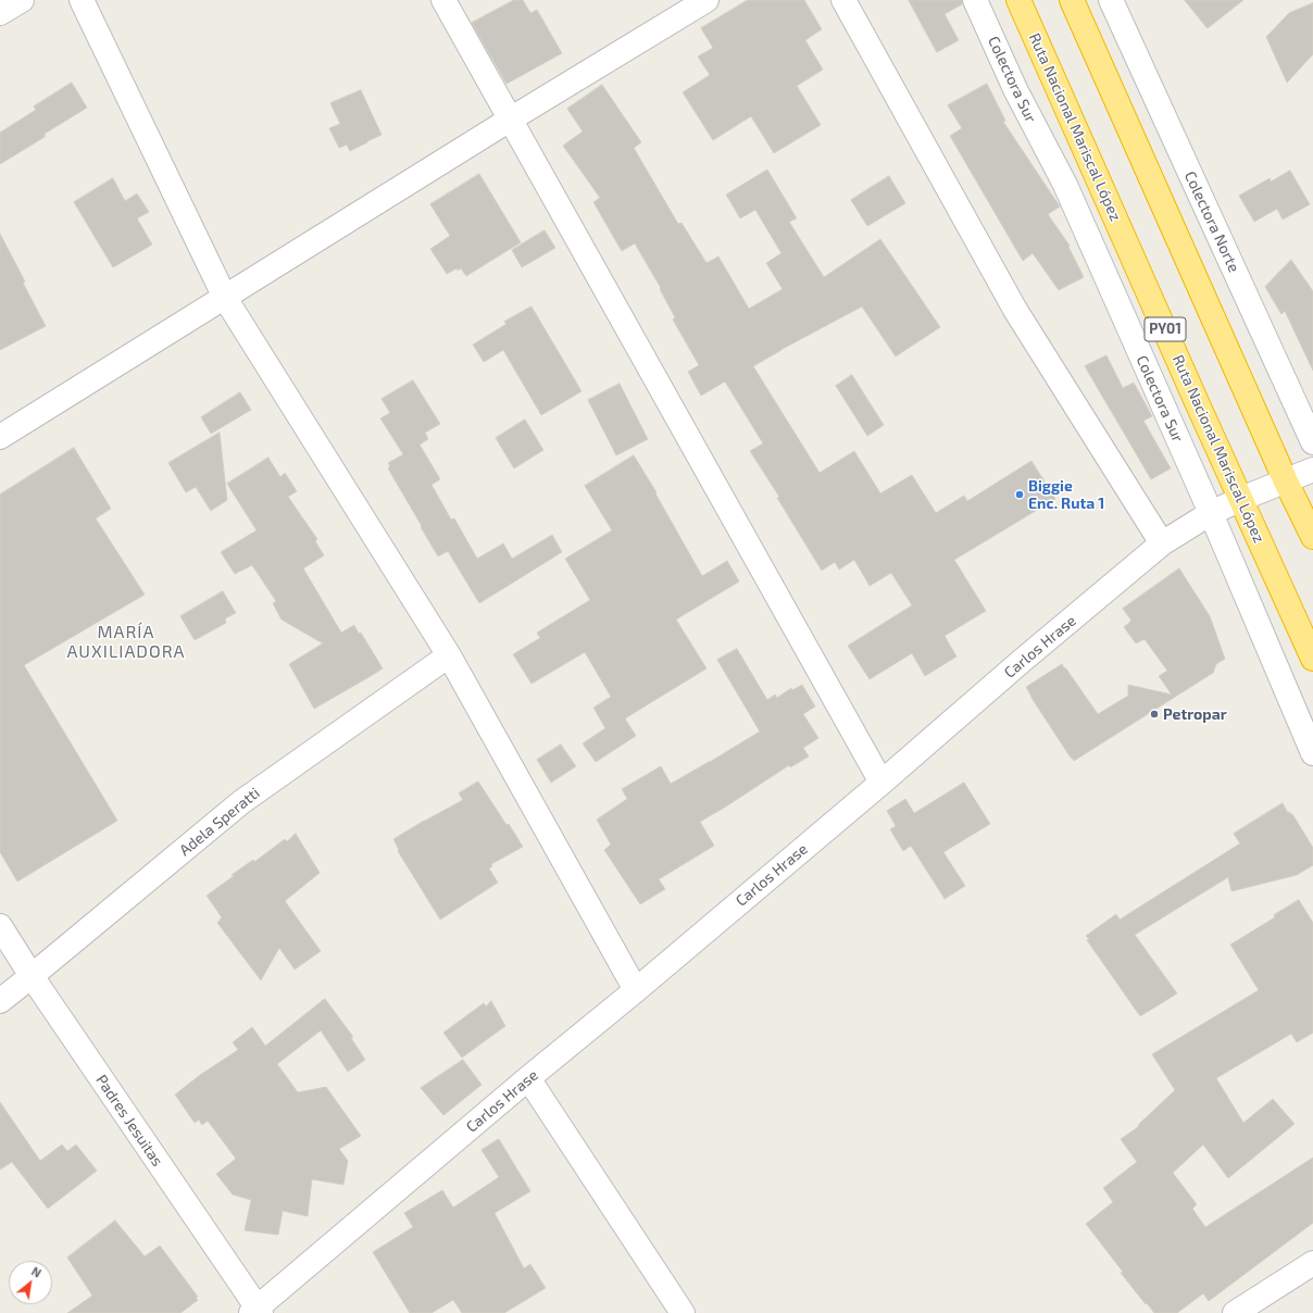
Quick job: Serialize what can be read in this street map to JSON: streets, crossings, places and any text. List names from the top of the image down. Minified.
{"streets":{"highway":["Ruta Nacional Mariscal López","PY01"],"street":["Colectora Sur","Colectora Norte","Carlos Hrase","Adela Speratti","Padres Jesuitas"]},"crossings":[["Colectora Sur","Carlos Hrase"],["Ruta Nacional Mariscal López","Carlos Hrase"],["Carlos Hrase","Padres Jesuitas"],["Adela Speratti","Padres Jesuitas"]],"districts":["MARÍA AUXILIADORA"],"places":["Biggie Enc. Ruta 1","Petropar"],"north":"top right"}
